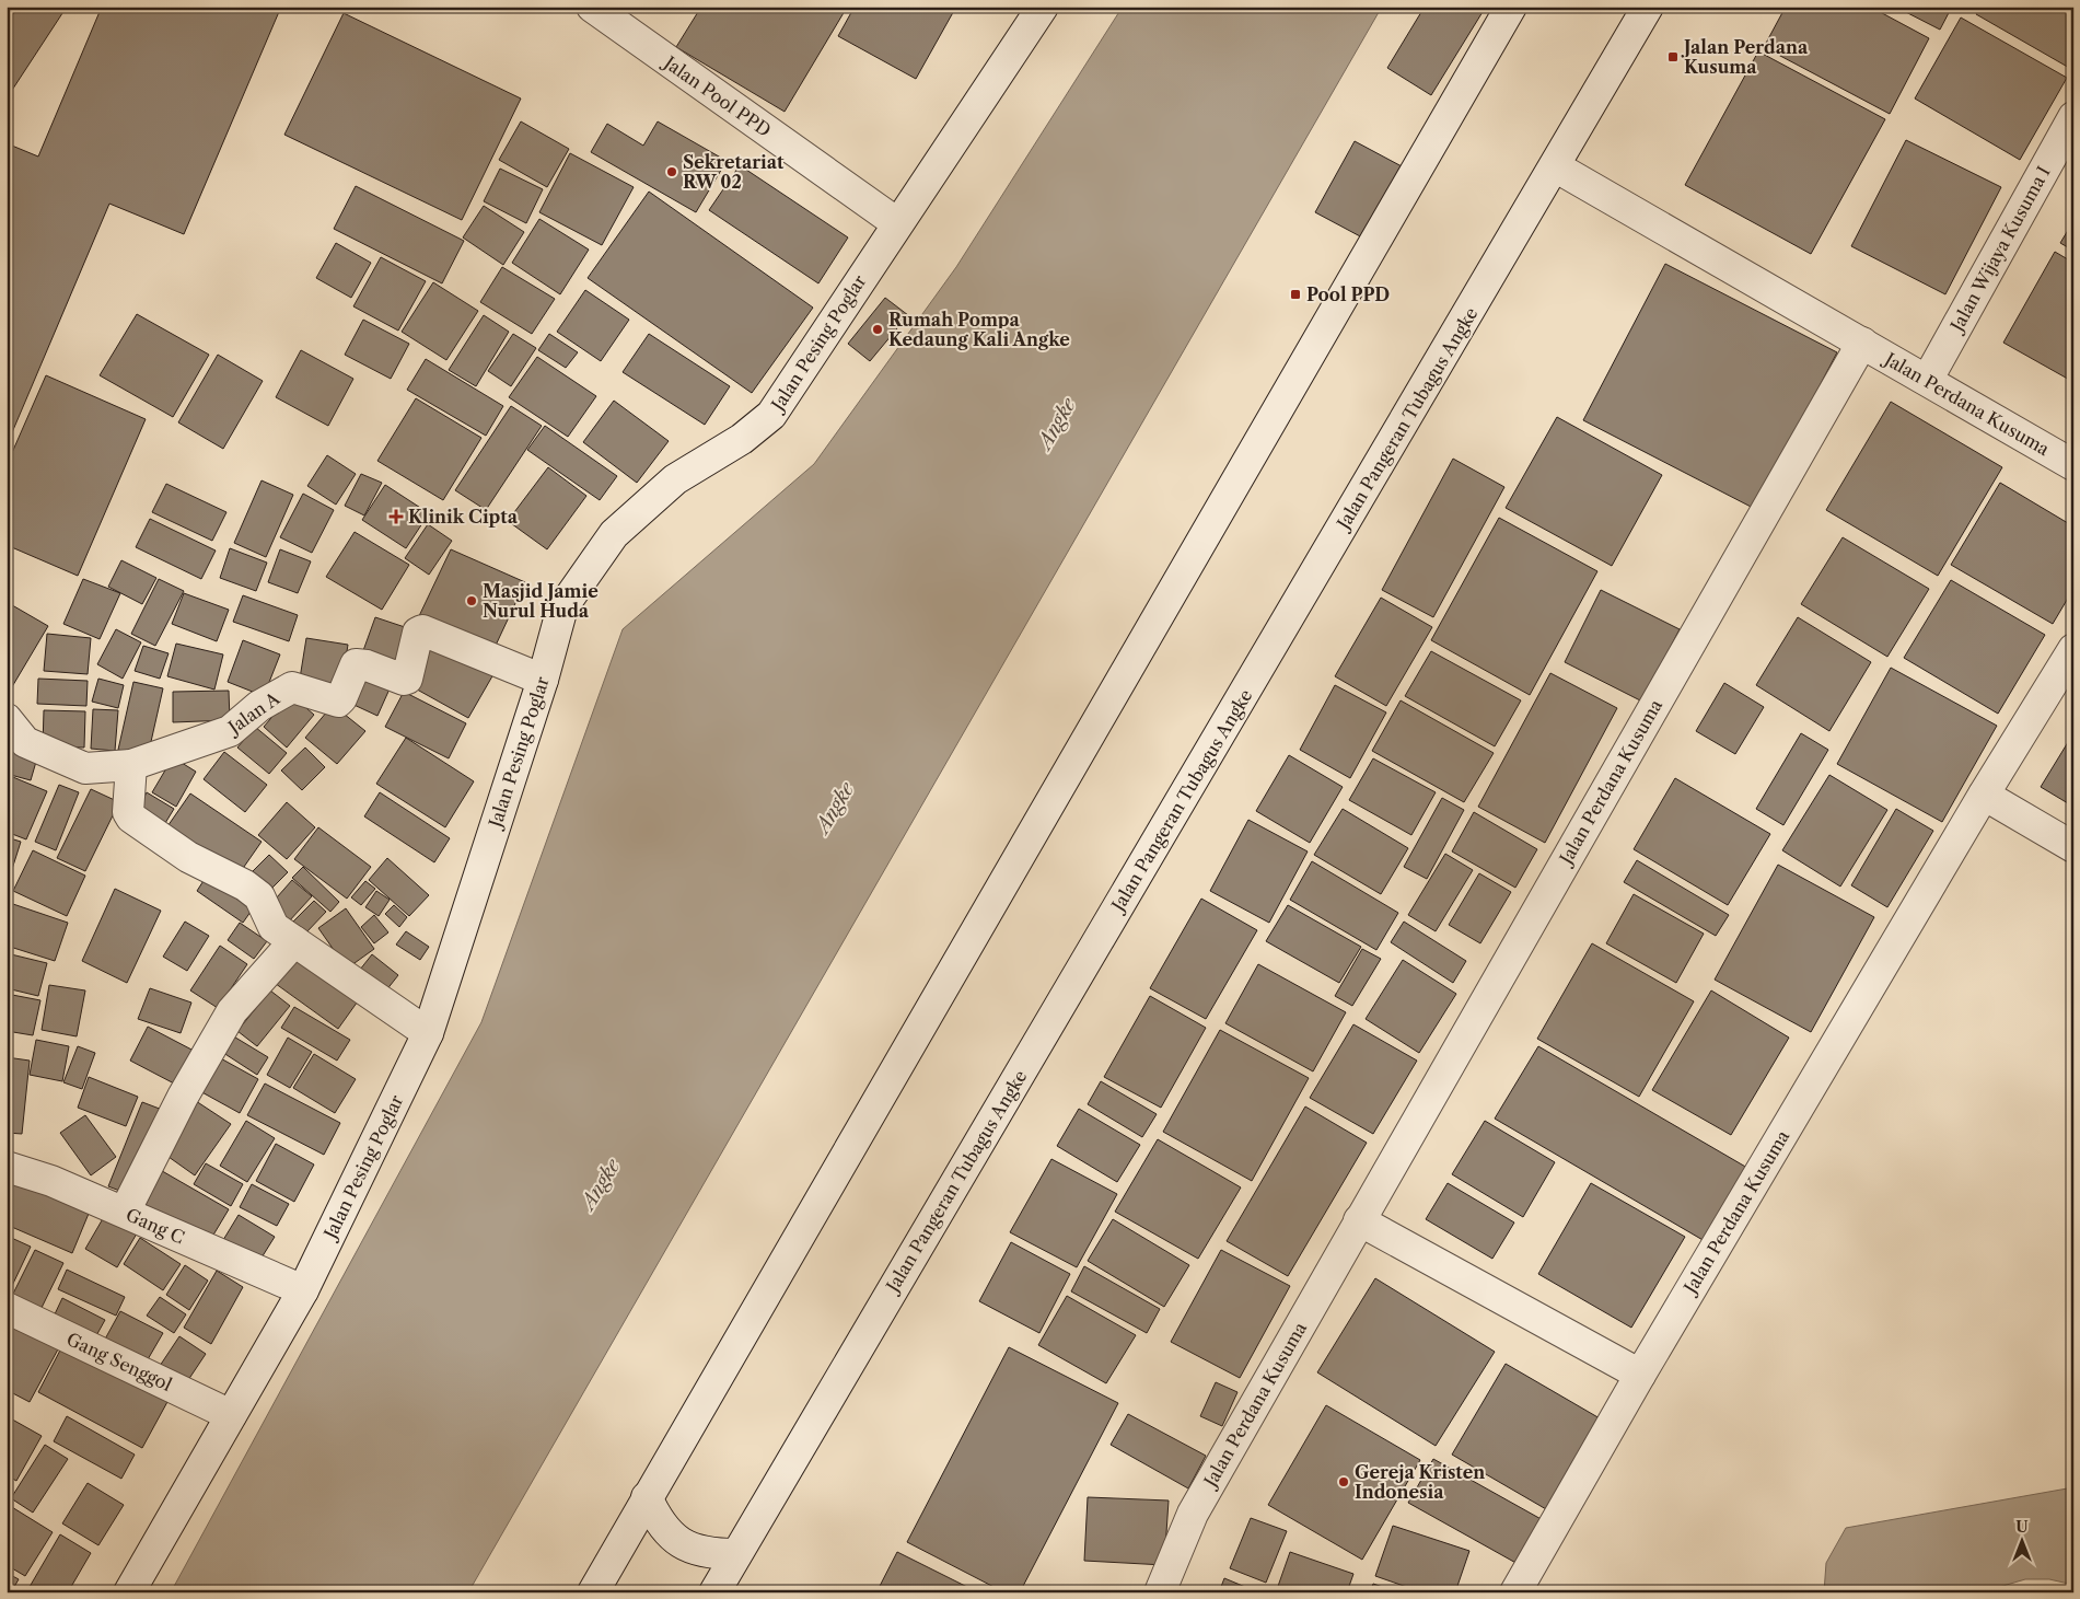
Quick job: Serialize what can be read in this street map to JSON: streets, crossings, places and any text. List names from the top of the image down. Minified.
{"streets":{"street":["Jalan Pool PPD","Jalan Wijaya Kusuma I","Jalan Pesing Poglar","Jalan Perdana Kusuma","Jalan Pangeran Tubagus Angke","Jalan A","Gang C","Gang Senggol"]},"crossings":[["Jalan Pool PPD","Jalan Pesing Poglar"],["Jalan Wijaya Kusuma I","Jalan Perdana Kusuma"],["Jalan Pesing Poglar","Jalan A"],["Jalan Pesing Poglar","Gang C"],["Jalan Pesing Poglar","Gang Senggol"],["Jalan Perdana Kusuma","Jalan Pangeran Tubagus Angke"]],"water":["Angke"],"places":{"transit":["Jalan Perdana Kusuma","Pool PPD"],"other":["Sekretariat RW 02","Rumah Pompa Kedaung Kali Angke","Masjid Jamie Nurul Huda","Gereja Kristen Indonesia"],"health":["Klinik Cipta"]},"north":"top"}
